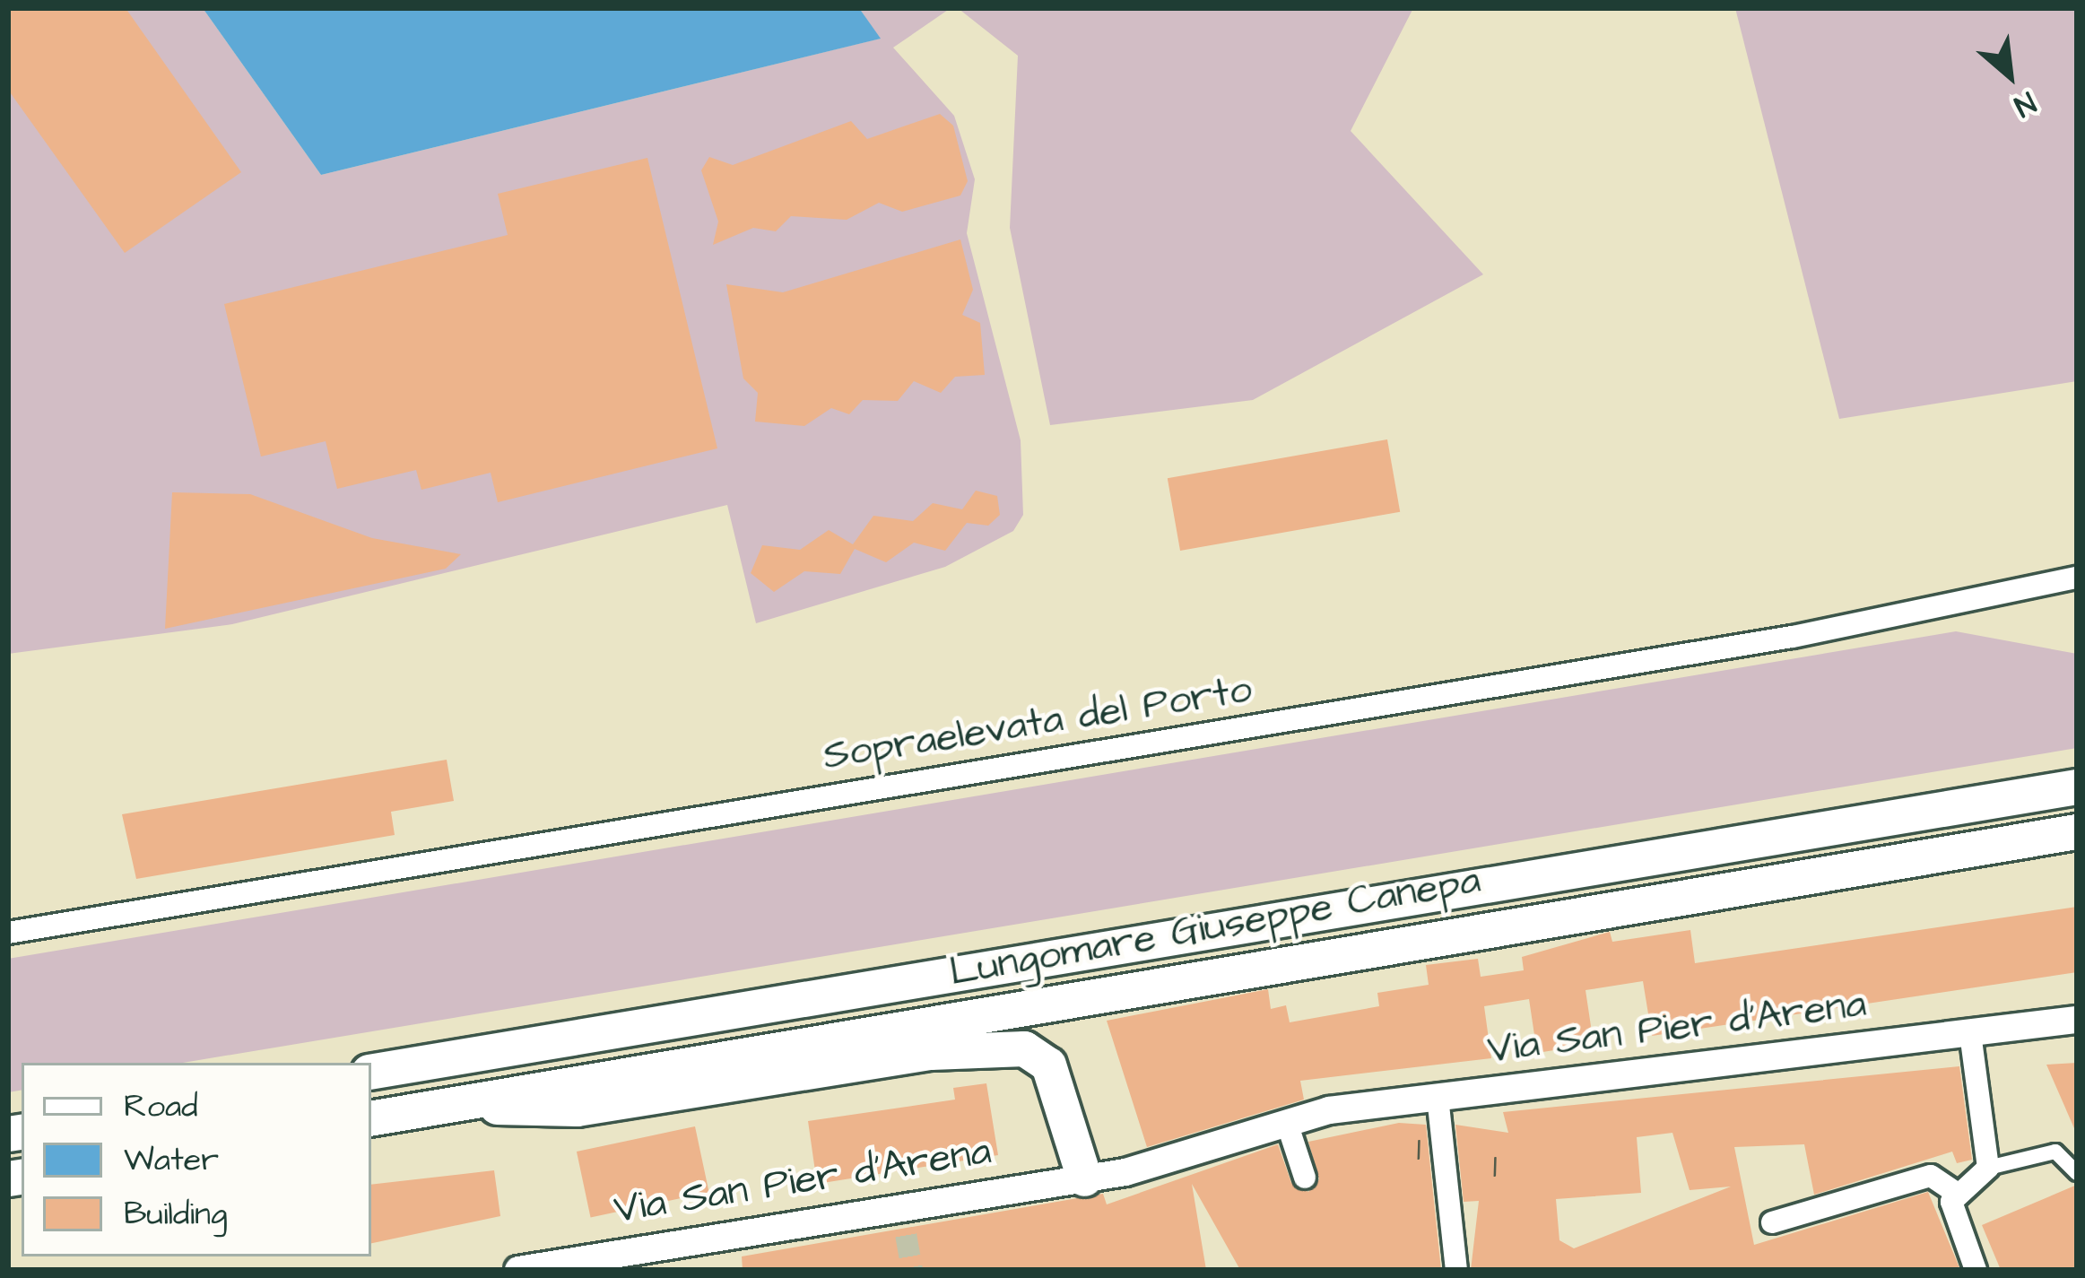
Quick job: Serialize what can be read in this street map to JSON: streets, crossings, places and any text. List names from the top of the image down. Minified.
{"streets":{"highway":["Lungomare Giuseppe Canepa"],"street":["Sopraelevata del Porto","Via San Pier d'Arena"]},"house_numbers":["1","1"],"legend":["Road","Water","Building"],"north":"bottom right"}
